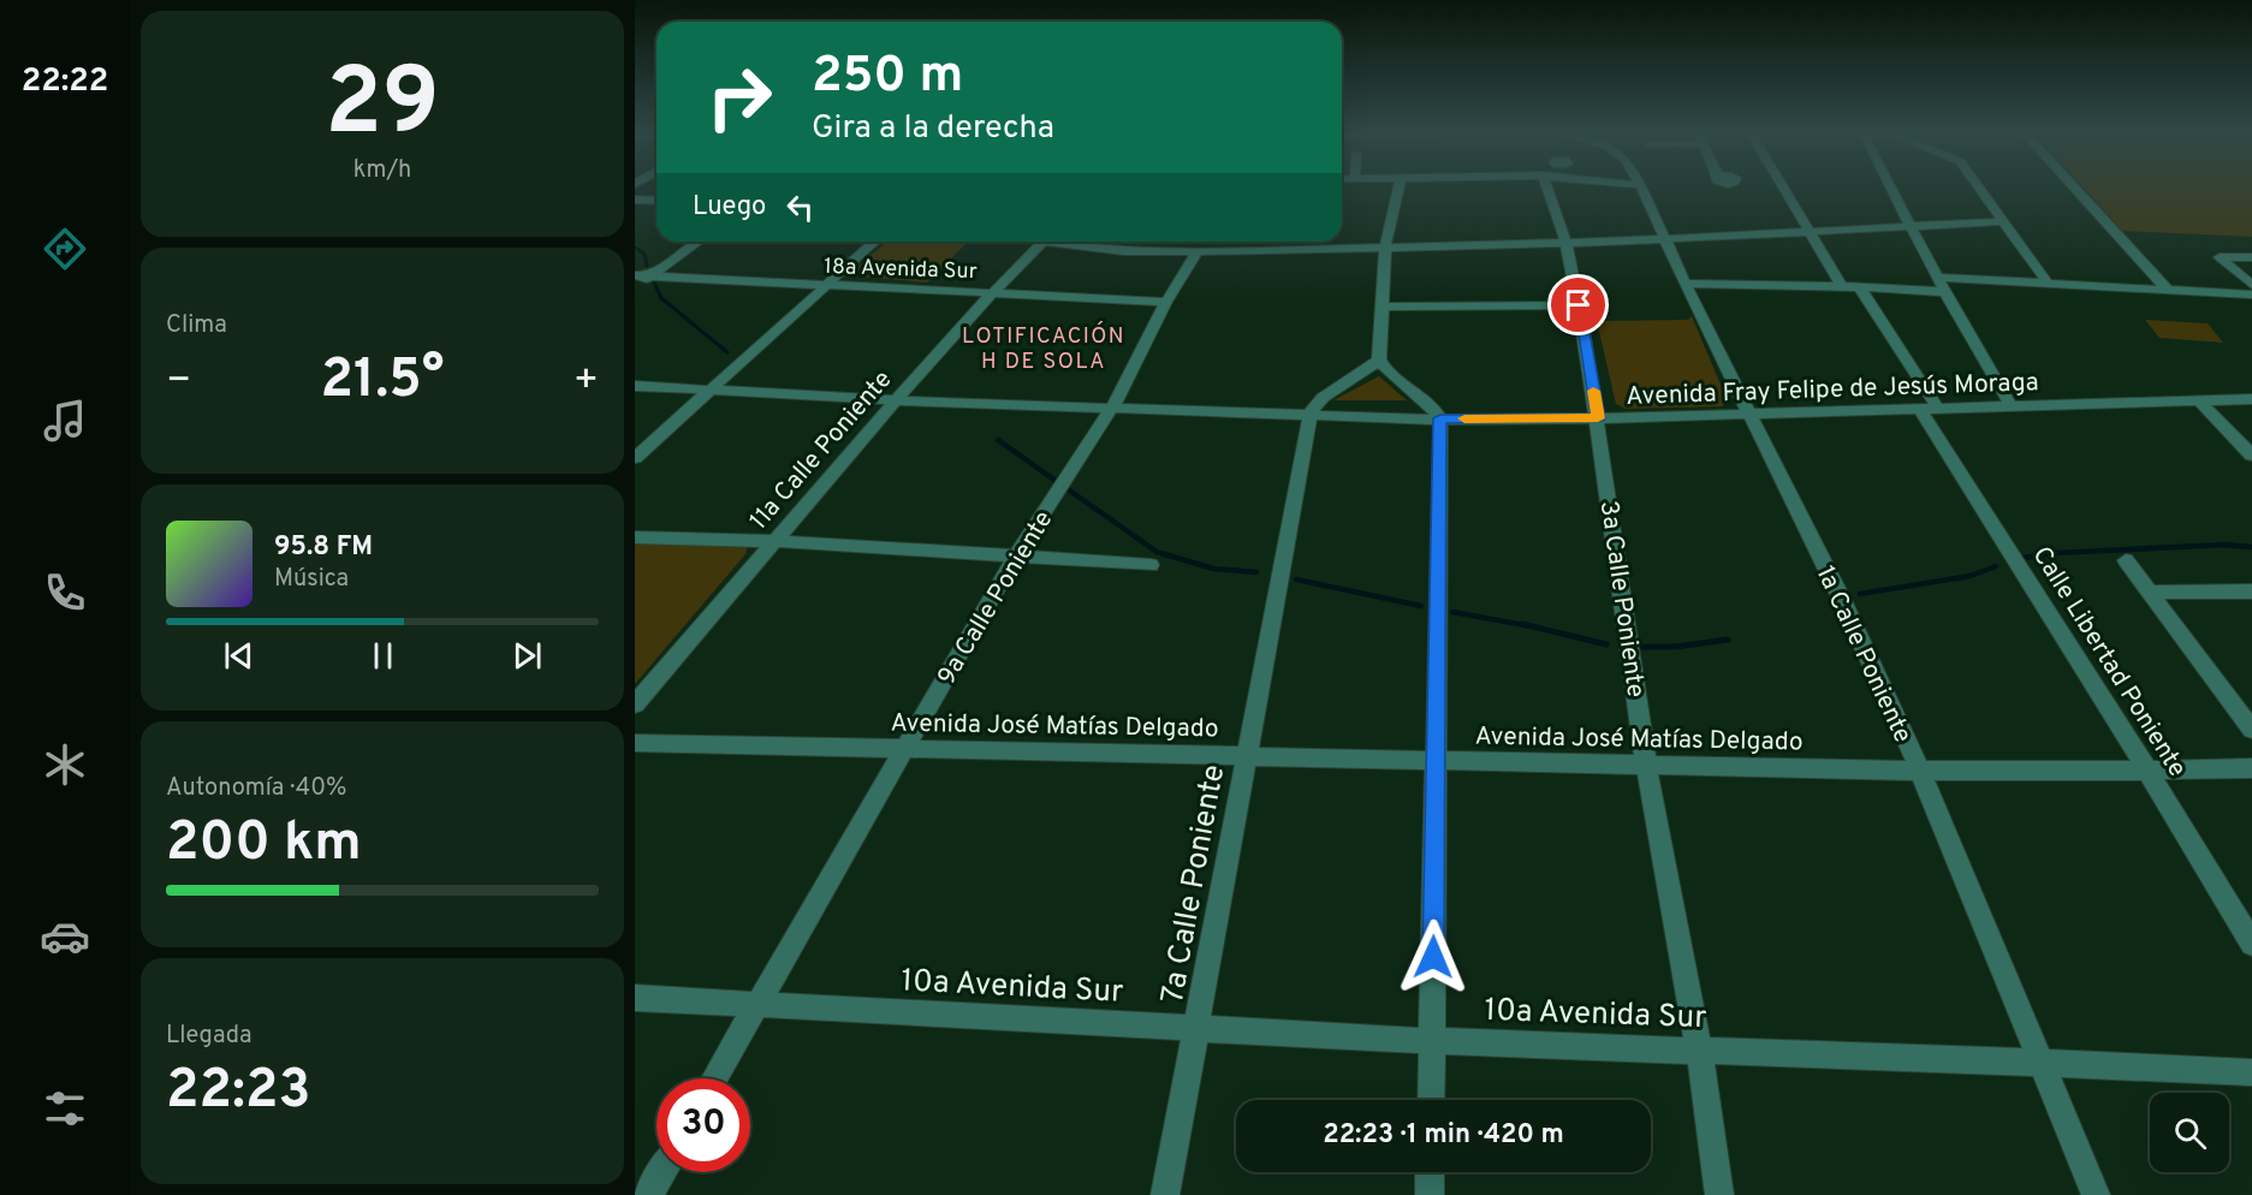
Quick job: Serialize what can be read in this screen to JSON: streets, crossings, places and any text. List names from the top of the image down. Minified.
{"streets":{"street":["18a Avenida Sur","Avenida Fray Felipe de Jesús Moraga","11a Calle Poniente","9a Calle Poniente","3a Calle Poniente","1a Calle Poniente","Calle Libertad Poniente","Avenida José Matías Delgado","7a Calle Poniente","10a Avenida Sur"]},"crossings":[["18a Avenida Sur","11a Calle Poniente"],["18a Avenida Sur","9a Calle Poniente"],["Avenida Fray Felipe de Jesús Moraga","11a Calle Poniente"],["Avenida Fray Felipe de Jesús Moraga","9a Calle Poniente"],["Avenida Fray Felipe de Jesús Moraga","3a Calle Poniente"],["Avenida Fray Felipe de Jesús Moraga","1a Calle Poniente"],["Avenida Fray Felipe de Jesús Moraga","Calle Libertad Poniente"],["Avenida Fray Felipe de Jesús Moraga","7a Calle Poniente"],["9a Calle Poniente","Avenida José Matías Delgado"],["9a Calle Poniente","10a Avenida Sur"],["3a Calle Poniente","Avenida José Matías Delgado"],["3a Calle Poniente","10a Avenida Sur"],["1a Calle Poniente","Avenida José Matías Delgado"],["1a Calle Poniente","10a Avenida Sur"],["Calle Libertad Poniente","Avenida José Matías Delgado"],["Avenida José Matías Delgado","7a Calle Poniente"],["7a Calle Poniente","10a Avenida Sur"]],"districts":["LOTIFICACIÓN H DE SOLA"],"page":{"tabs":"22:22","tile":[["29","km/h"],"Clima",["Autonomía · 40%","200 km"],["Llegada","22:23"]],"turn":["250 m","Gira a la derecha"],"then":"Luego","heat":["−","21.5°","+"],"song":["95.8 FM","Música"],"limit":"30","trip":"22:23 · 1 min · 420 m"}}
